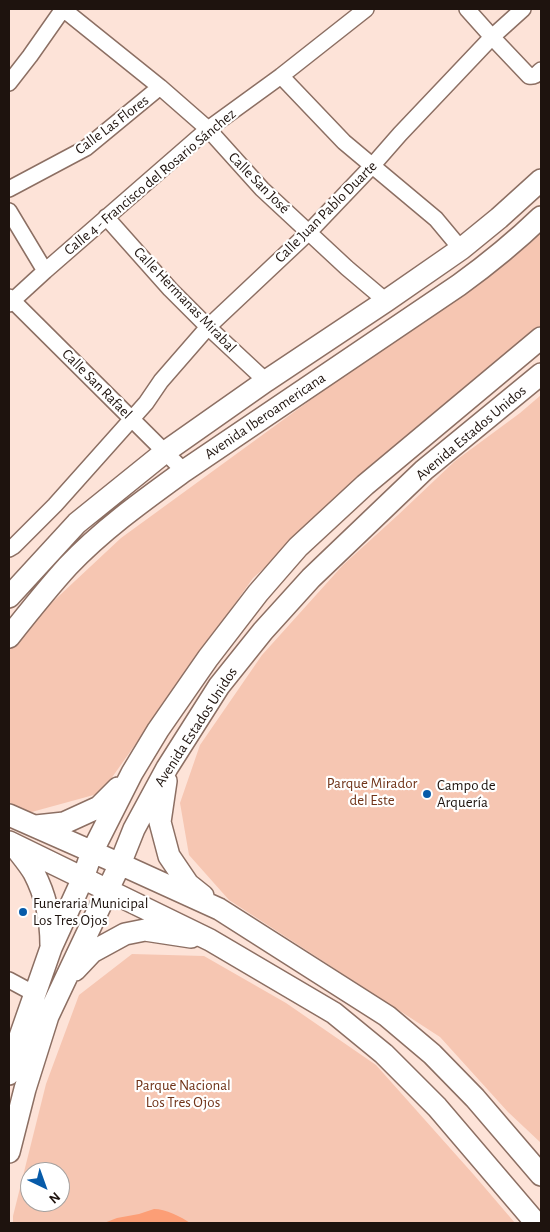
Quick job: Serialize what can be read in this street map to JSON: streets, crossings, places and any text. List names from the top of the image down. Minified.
{"streets":{"street":["Calle Las Flores","Calle 4 - Francisco del Rosario Sánchez","Calle San José","Calle Juan Pablo Duarte","Calle Hermanas Mirabal","Calle San Rafael","Avenida Iberoamericana","Avenida Estados Unidos"]},"crossings":[["Calle Las Flores","Calle San José"],["Calle 4 - Francisco del Rosario Sánchez","Calle San José"],["Calle 4 - Francisco del Rosario Sánchez","Calle Hermanas Mirabal"],["Calle 4 - Francisco del Rosario Sánchez","Calle San Rafael"],["Calle San José","Calle Juan Pablo Duarte"],["Calle San José","Avenida Iberoamericana"],["Calle Juan Pablo Duarte","Calle Hermanas Mirabal"],["Calle Juan Pablo Duarte","Calle San Rafael"],["Calle Hermanas Mirabal","Avenida Iberoamericana"],["Calle San Rafael","Avenida Iberoamericana"]],"parks":["Parque Mirador del Este","Parque Nacional Los Tres Ojos"],"places":["Campo de Arquería","Funeraria Municipal Los Tres Ojos"],"north":"bottom right"}
